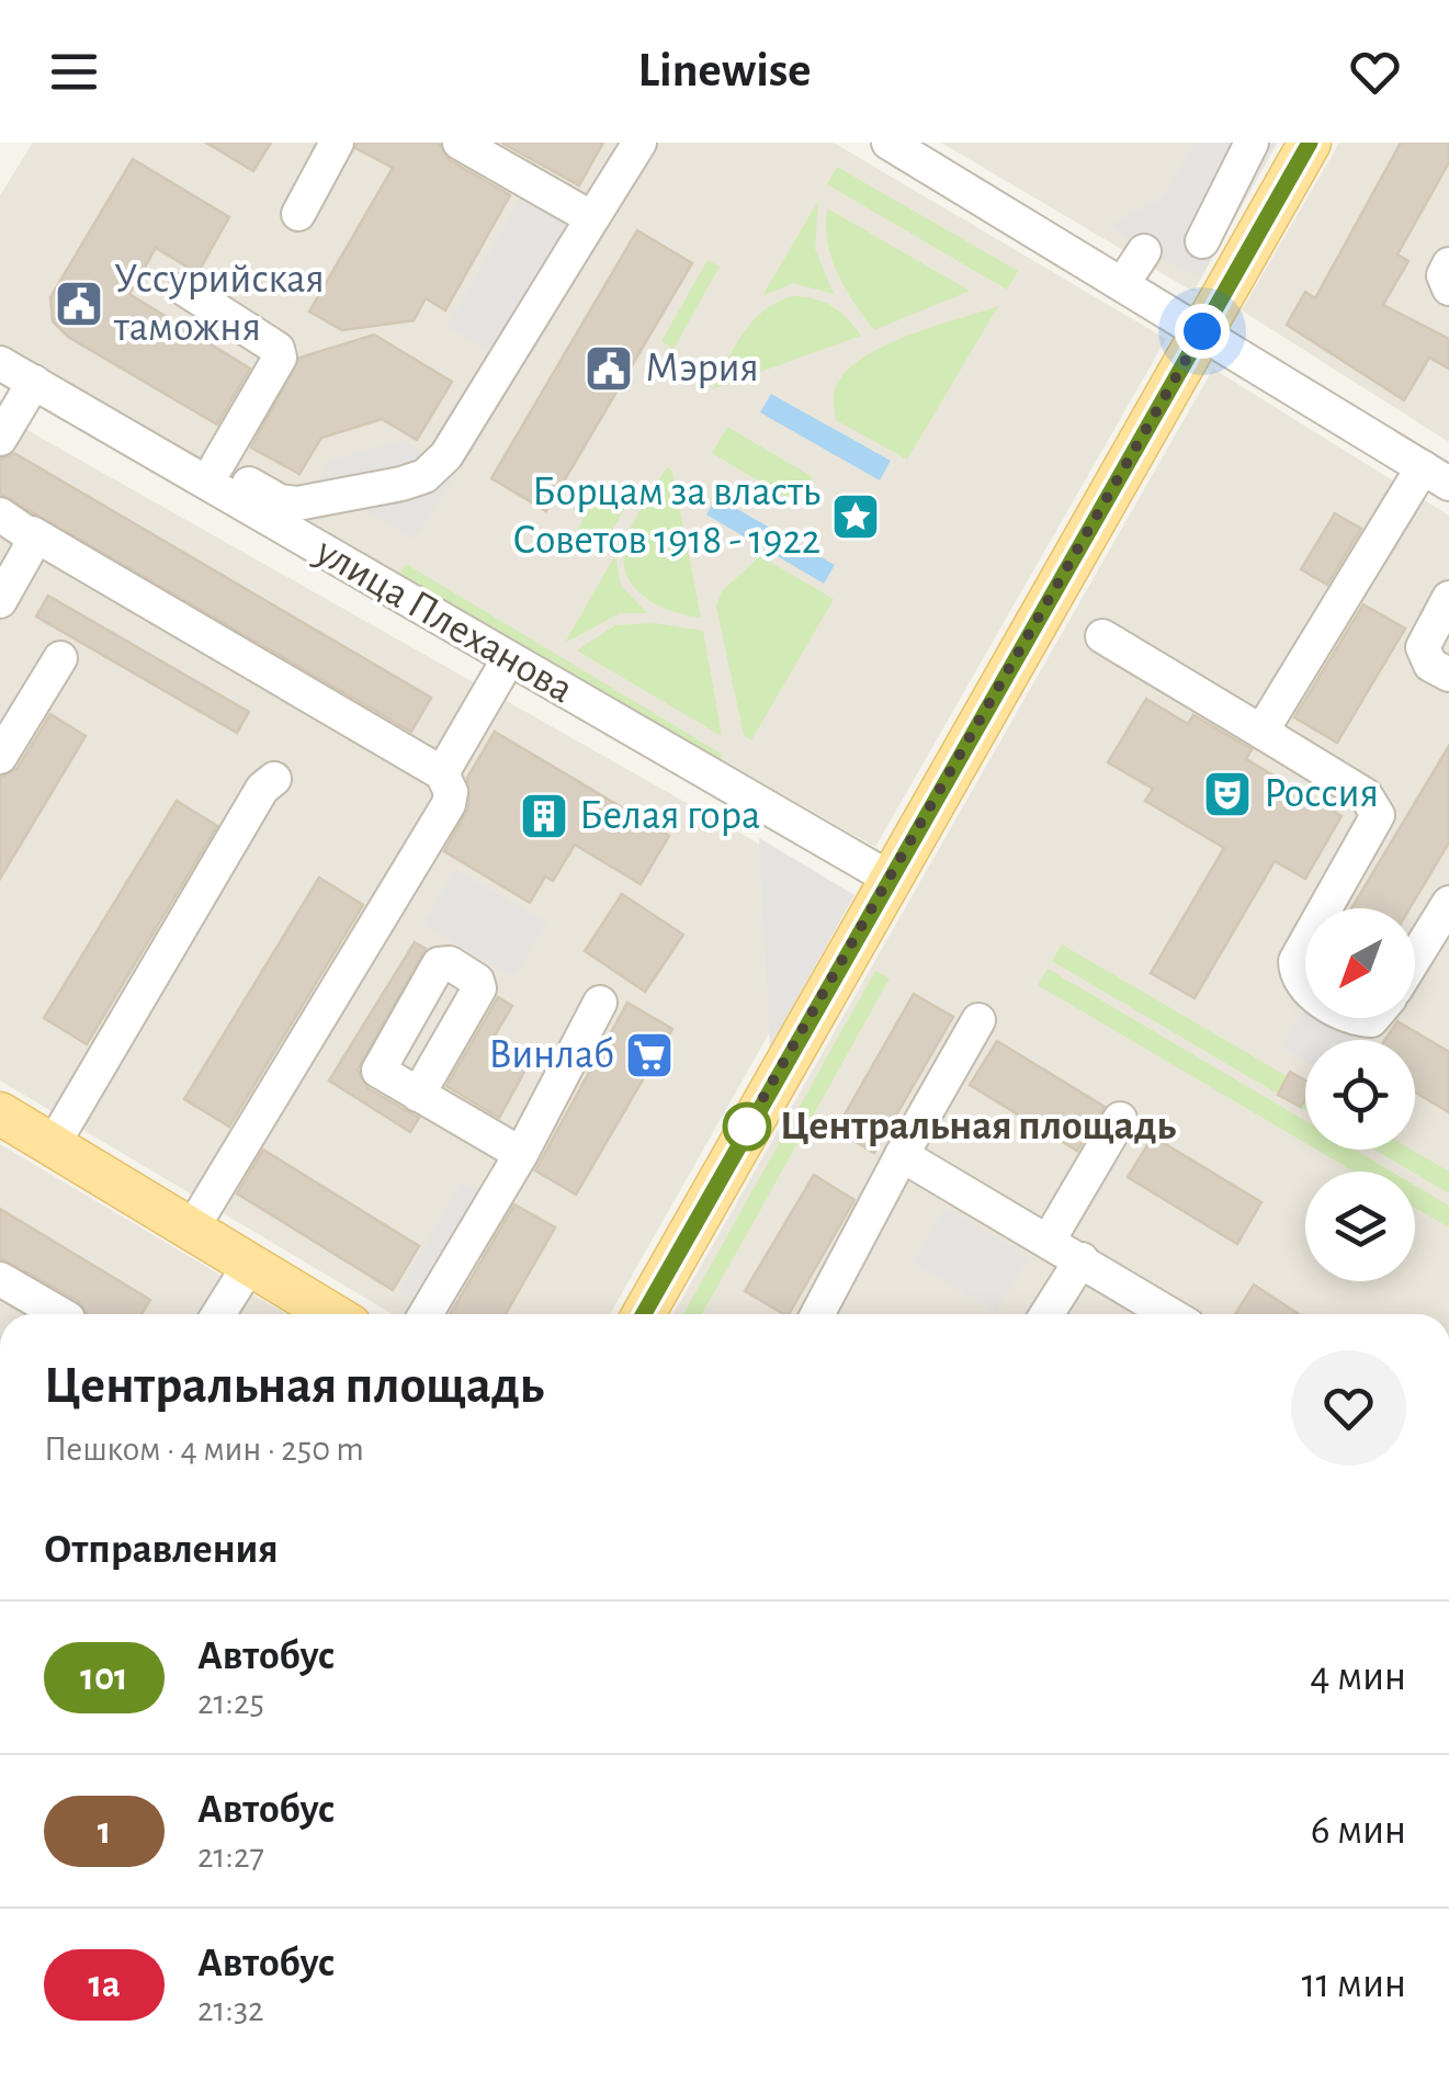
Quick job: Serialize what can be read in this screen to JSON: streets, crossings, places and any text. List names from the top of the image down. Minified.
{"streets":{"street":["улица Плеханова"]},"places":{"public building":["Уссурийская таможня","Мэрия"],"place":["Борцам за власть Советов 1918 - 1922"],"theatre":["Россия"],"building":["Белая гора"],"supermarket":["Винлаб"],"other":["Центральная площадь"]},"lines":["bus line 101"],"north":"bottom left","page":{"header":"Linewise","heading":[["Центральная площадь","Пешком · 4 мин · 250 m"],"Отправления"],"list":[{"mark":"101","name":"Автобус","note":"21:25","value":"4 мин"},{"mark":"1","name":"Автобус","note":"21:27","value":"6 мин"},{"mark":"1а","name":"Автобус","note":"21:32","value":"11 мин"}]}}
